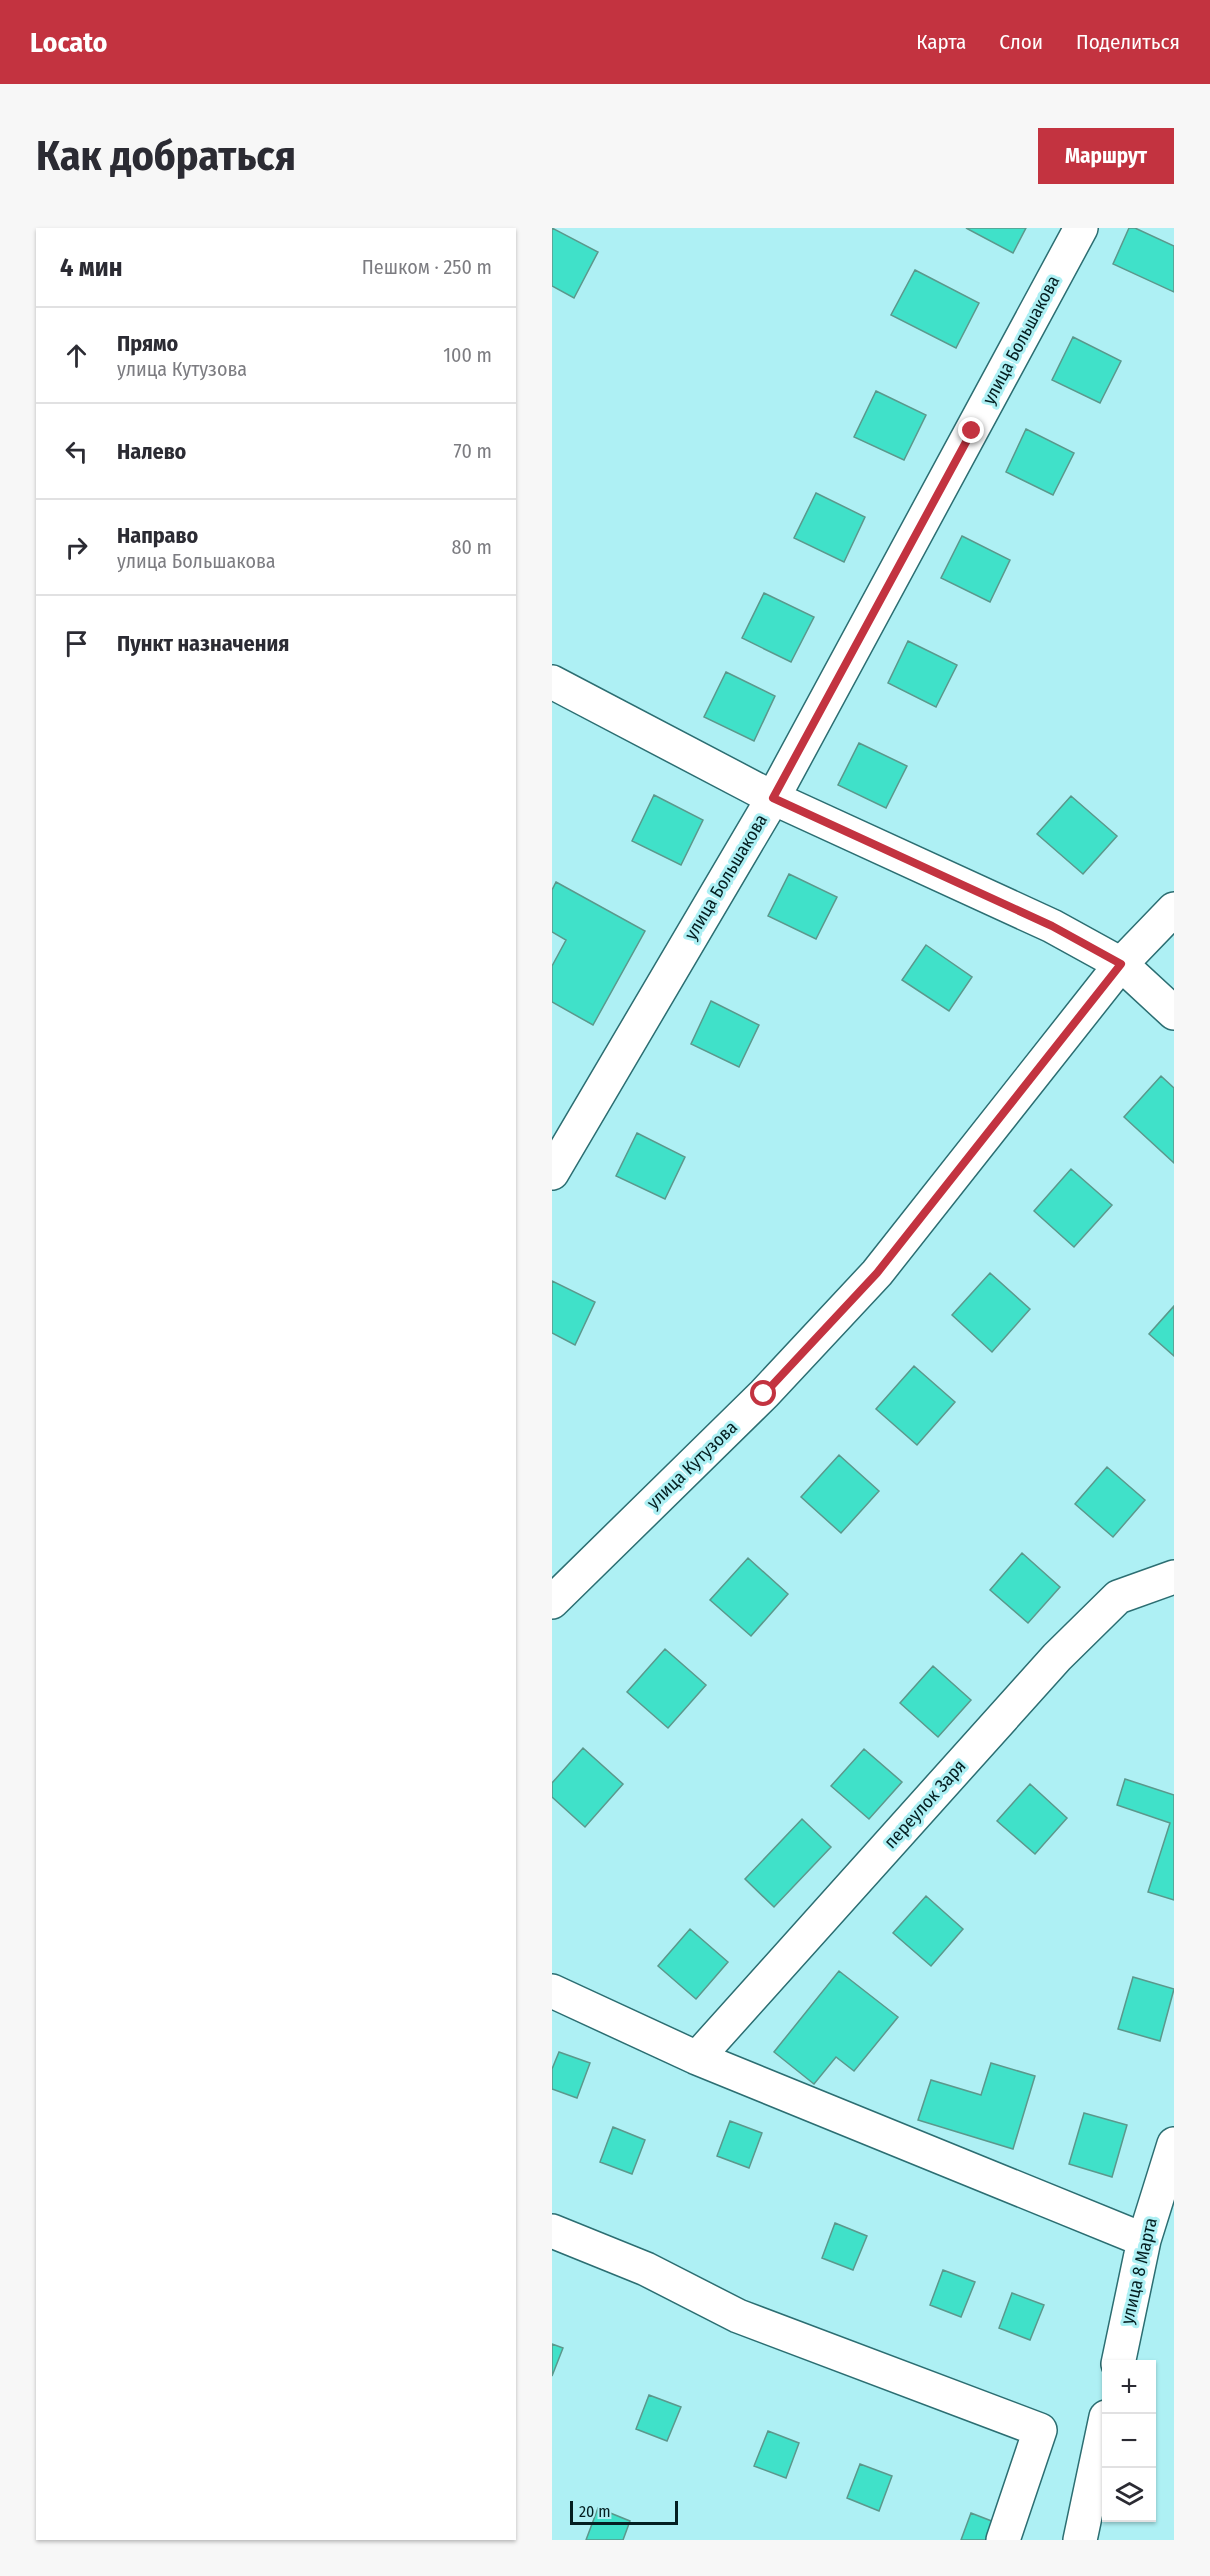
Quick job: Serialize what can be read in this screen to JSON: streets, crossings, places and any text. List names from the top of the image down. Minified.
{"streets":{"street":["улица Большакова","улица Кутузова","переулок Заря","улица 8 Марта"]},"scale_bar":"20 m","page":{"header":"Locato","nav":["Карта","Слои","Поделиться"],"buttons":"Маршрут","title":"Как добраться","heading":["4 мин","Пешком · 250 m"],"list":[["Прямо","улица Кутузова","100 m"],["Налево","70 m"],["Направо","улица Большакова","80 m"],"Пункт назначения"],"map_buttons":["+","−"],"scale":"20 m"}}
